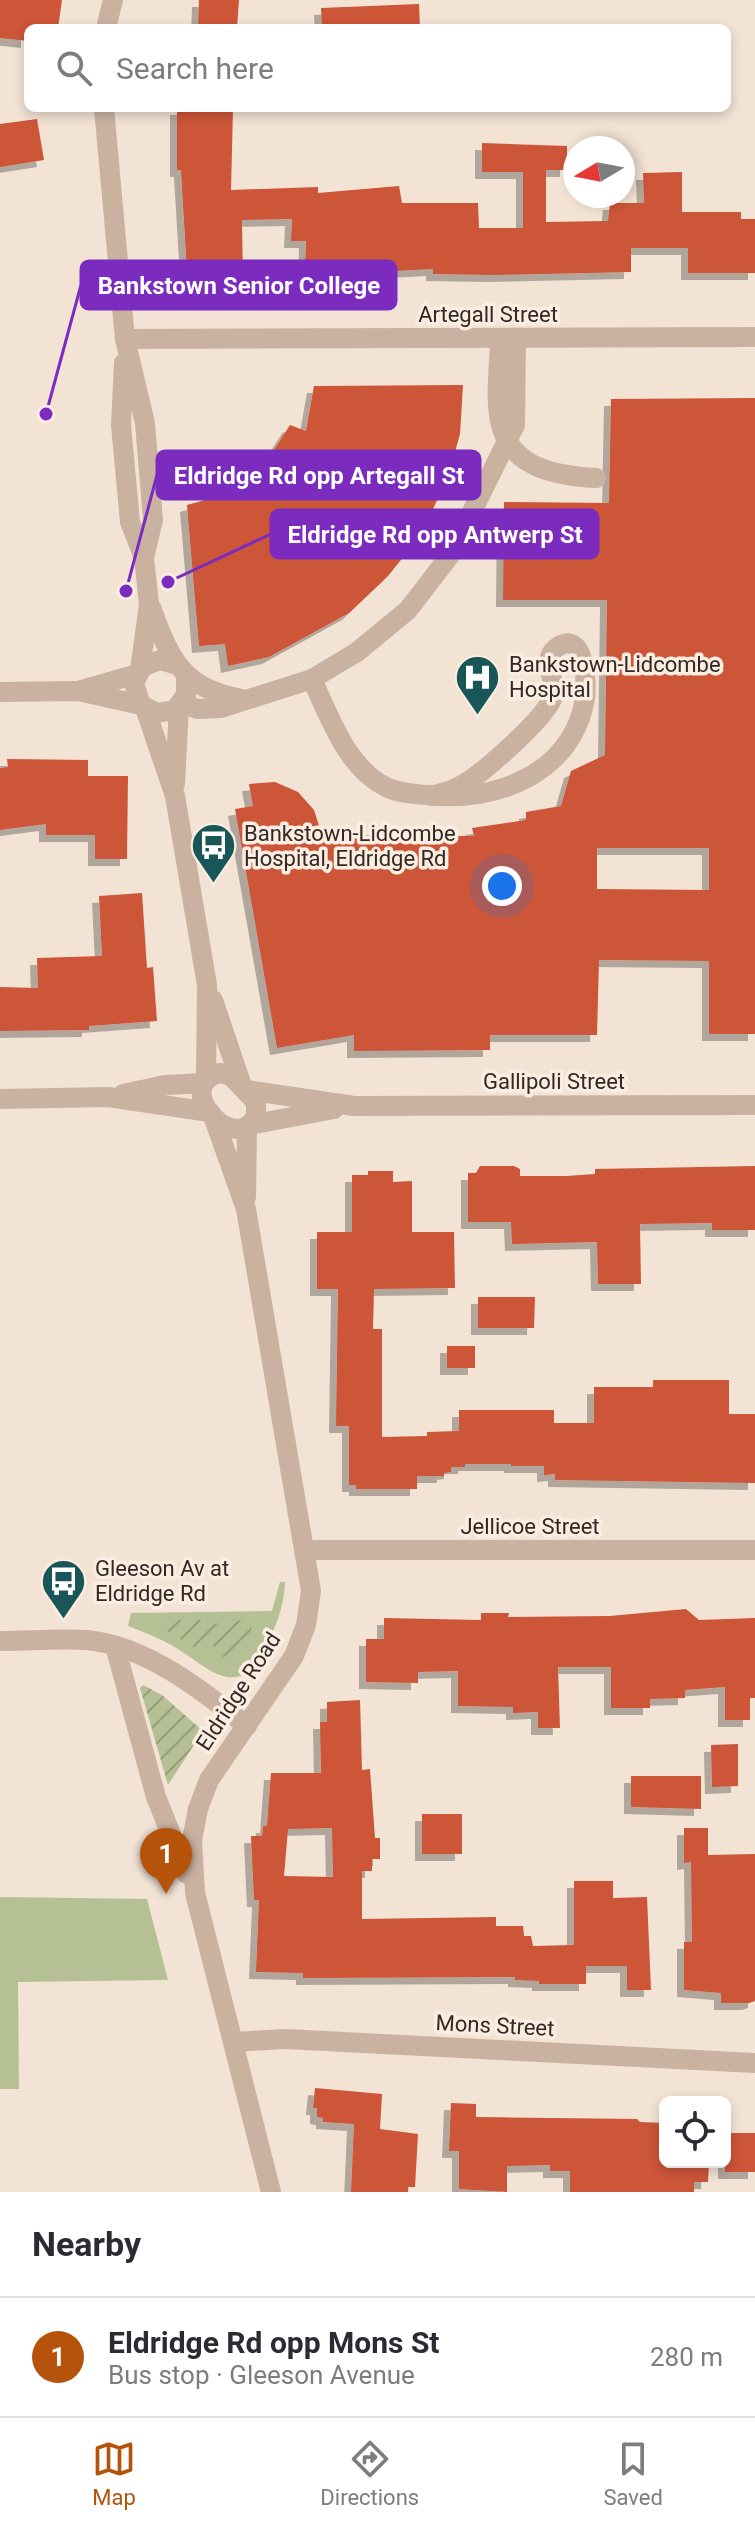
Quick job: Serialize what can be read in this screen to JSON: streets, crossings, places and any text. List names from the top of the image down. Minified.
{"streets":{"street":["Artegall Street","Gallipoli Street","Jellicoe Street","Eldridge Road","Mons Street"]},"crossings":[["Gallipoli Street","Eldridge Road"],["Jellicoe Street","Eldridge Road"],["Eldridge Road","Mons Street"]],"places":{"other":["Bankstown Senior College","Eldridge Rd opp Antwerp St","Eldridge Rd opp Artegall St"],"hospital":["Bankstown-Lidcombe Hospital"],"bus stop":["Bankstown-Lidcombe Hospital, Eldridge Rd","Gleeson Av at Eldridge Rd"]},"north":"left","page":{"search":"Search here","pins":"1","heading":"Nearby","list":[{"mark":"1","name":"Eldridge Rd opp Mons St","note":"Bus stop · Gleeson Avenue","value":"280 m"}],"nav":["Map","Directions","Saved"]}}
